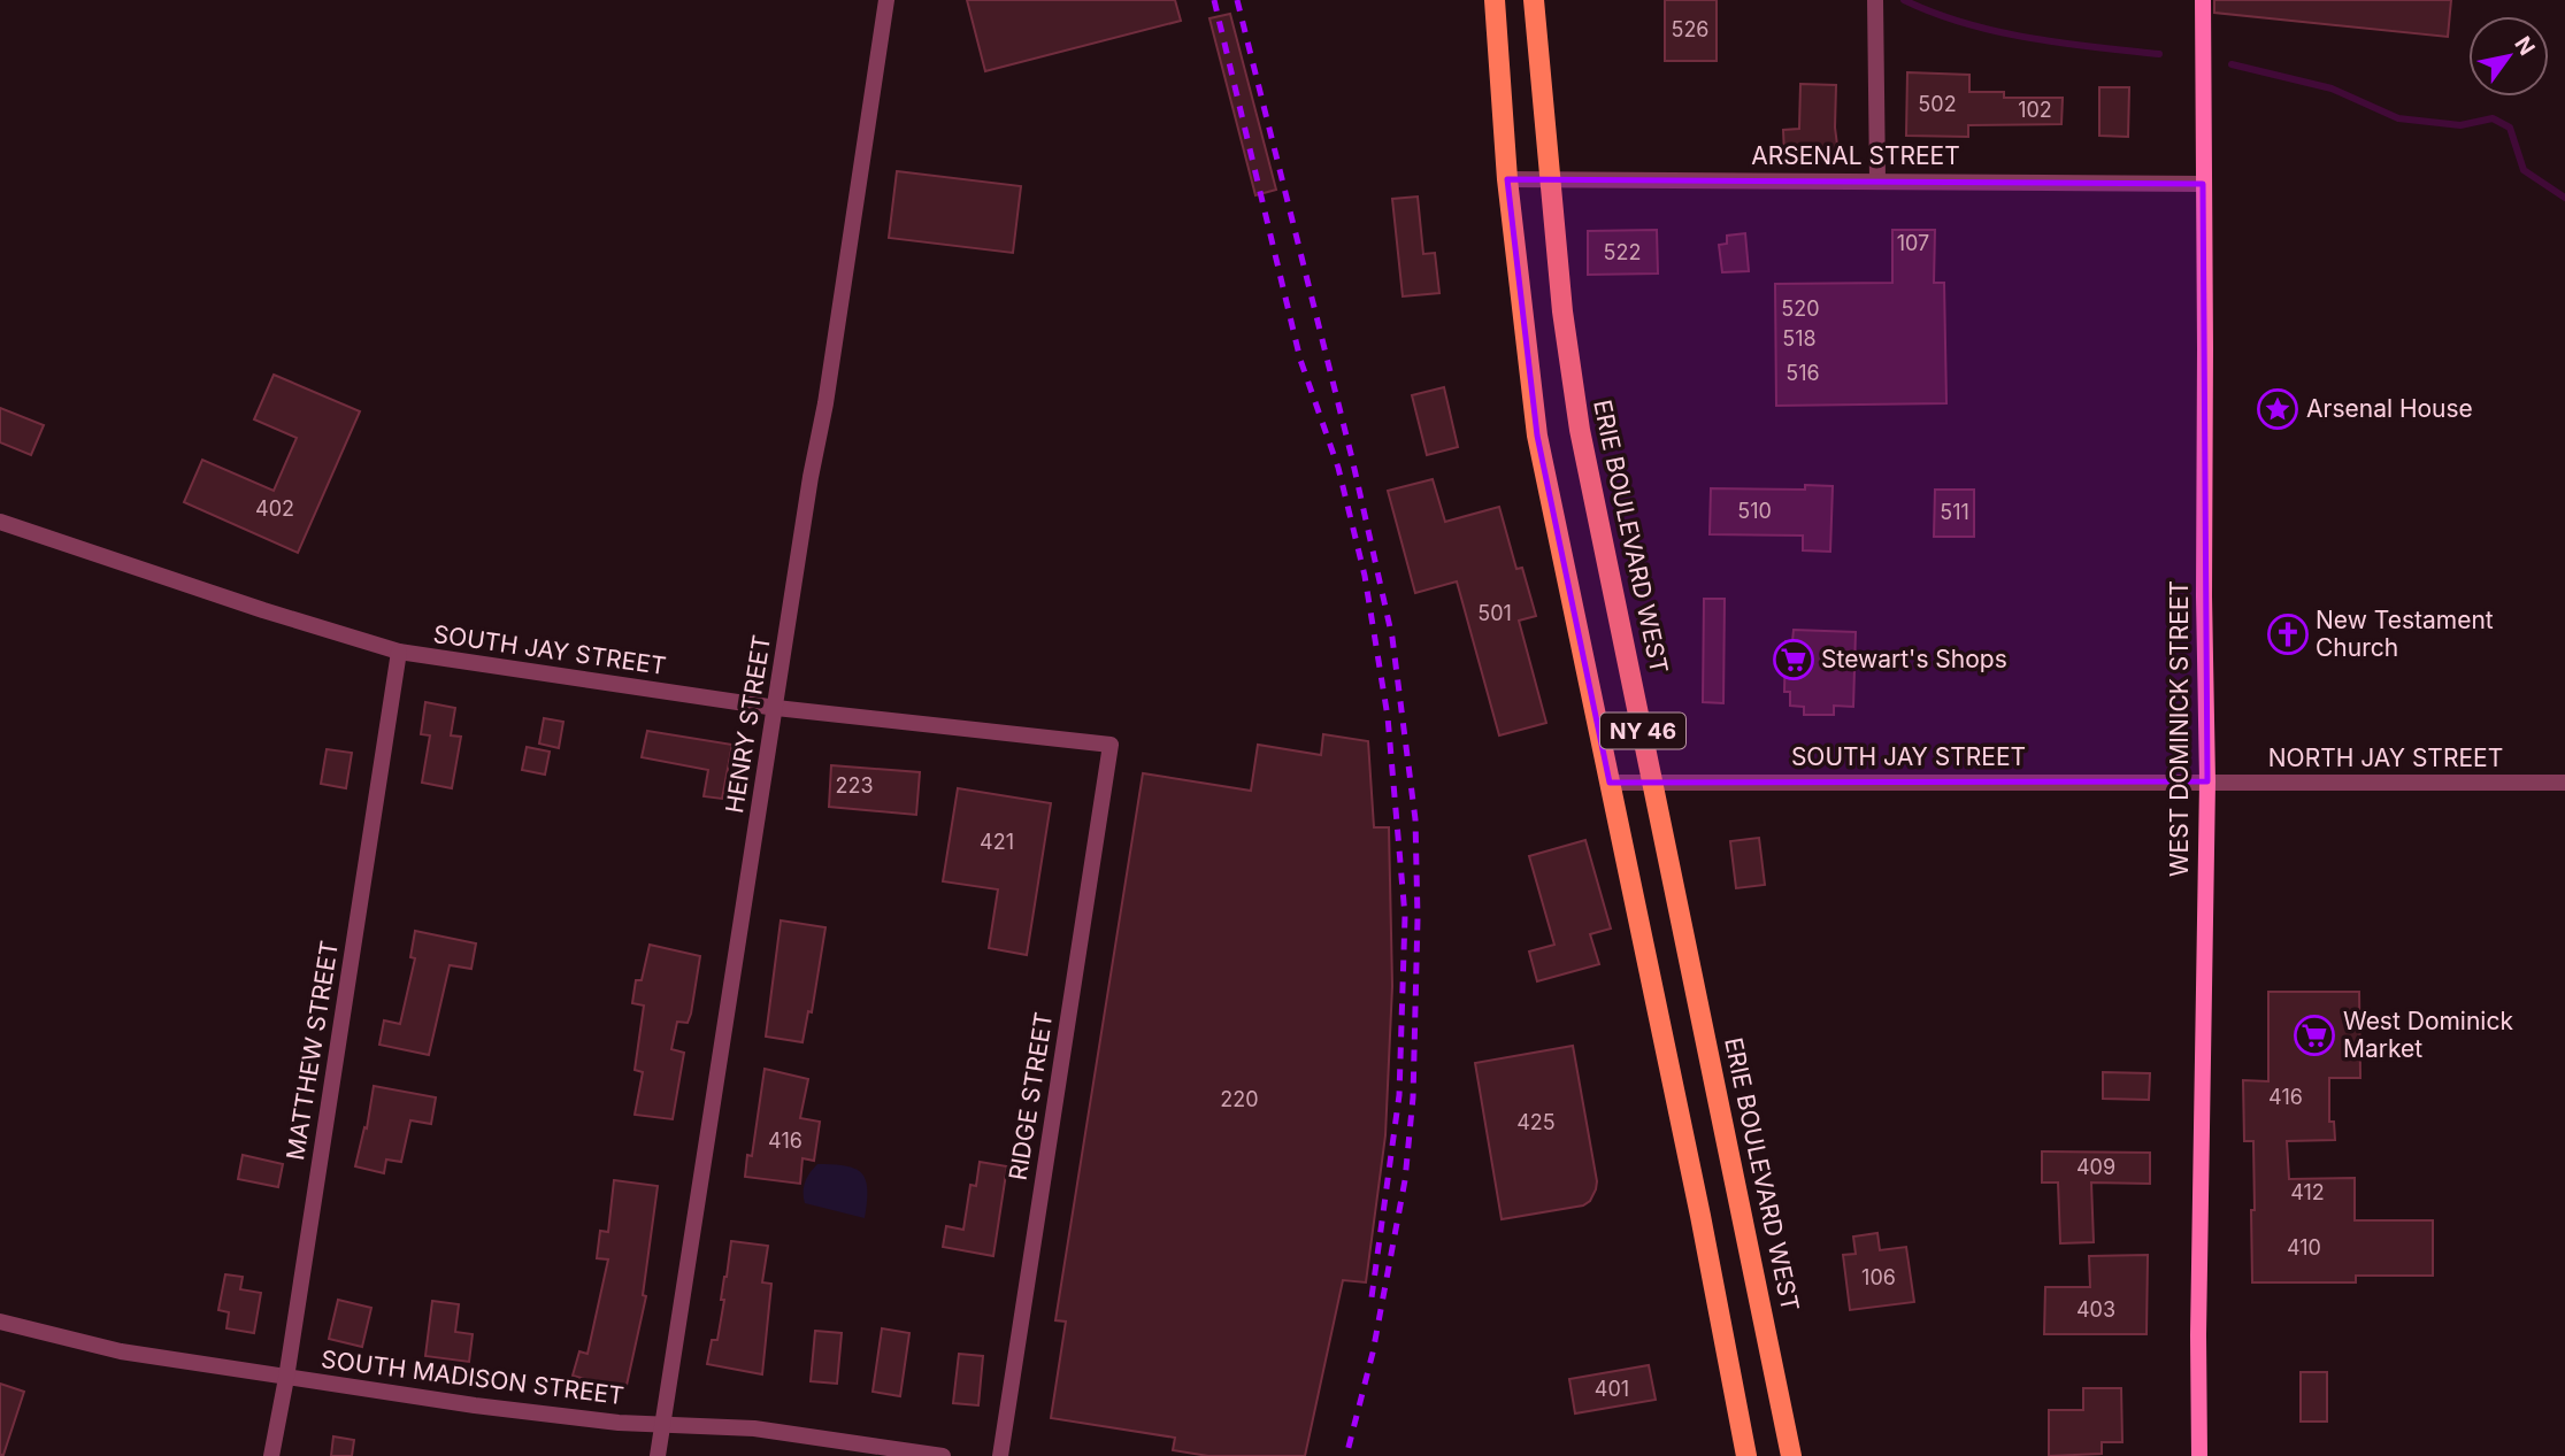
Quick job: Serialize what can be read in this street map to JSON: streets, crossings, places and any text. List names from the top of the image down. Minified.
{"streets":{"main road":["ERIE BOULEVARD WEST","NY 46"],"street":["ARSENAL STREET","SOUTH JAY STREET","HENRY STREET","WEST DOMINICK STREET","NORTH JAY STREET","MATTHEW STREET","RIDGE STREET","SOUTH MADISON STREET"]},"crossings":[["ARSENAL STREET","ERIE BOULEVARD WEST"],["ARSENAL STREET","WEST DOMINICK STREET"],["ARSENAL STREET","NY 46"],["ERIE BOULEVARD WEST","SOUTH JAY STREET"],["SOUTH JAY STREET","HENRY STREET"],["SOUTH JAY STREET","WEST DOMINICK STREET"],["SOUTH JAY STREET","NY 46"],["SOUTH JAY STREET","NORTH JAY STREET"],["SOUTH JAY STREET","MATTHEW STREET"],["SOUTH JAY STREET","RIDGE STREET"],["HENRY STREET","SOUTH MADISON STREET"],["WEST DOMINICK STREET","NORTH JAY STREET"],["MATTHEW STREET","SOUTH MADISON STREET"]],"places":{"place":["Arsenal House"],"church":["New Testament Church"],"supermarket":["Stewart's Shops","West Dominick Market"]},"house_numbers":["526","502","102","107","522","520","518","516","402","510","511","501","223","421","416","220","425","416","409","412","410","106","403","401"],"north":"top right"}
